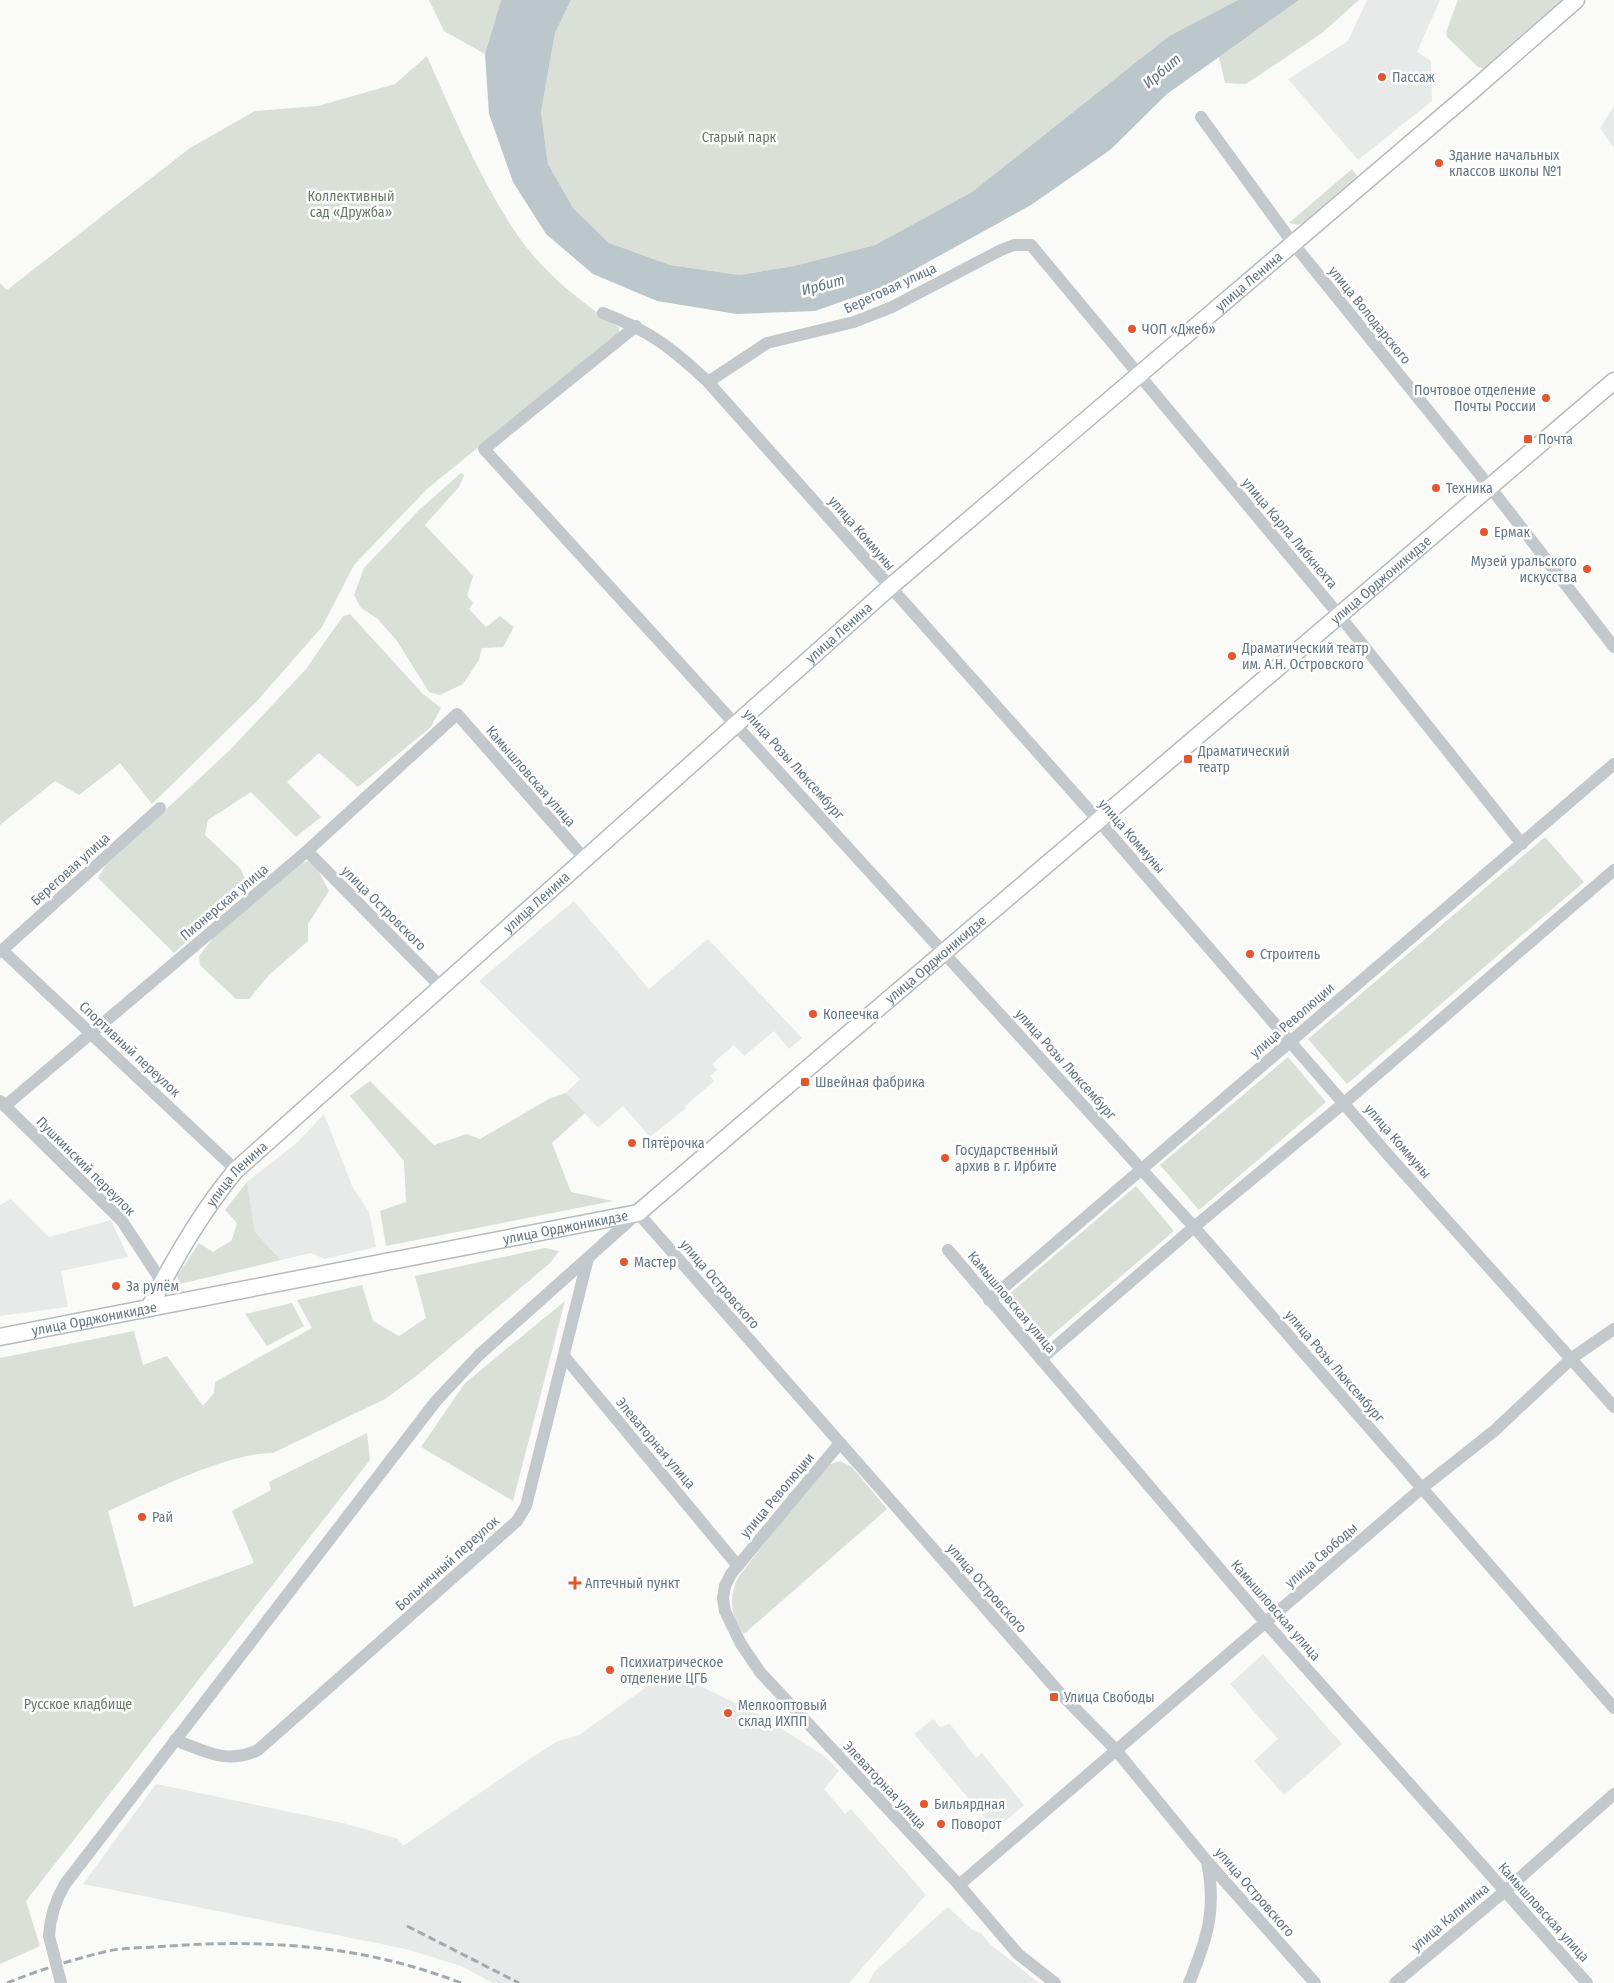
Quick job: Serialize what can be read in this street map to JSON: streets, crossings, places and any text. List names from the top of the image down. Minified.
{"streets":{"main road":["улица Ленина","улица Орджоникидзе"],"street":["Береговая улица","улица Володарского","улица Коммуны","улица Карла Либкнехта","улица Розы Люксембург","Камышловская улица","Пионерская улица","улица Островского","улица Революции","Спортивный переулок","Пушкинский переулок","Элеваторная улица","улица Свободы","Больничный переулок","улица Калинина"]},"crossings":[["улица Ленина","улица Володарского"],["улица Ленина","улица Коммуны"],["улица Ленина","улица Карла Либкнехта"],["улица Ленина","улица Орджоникидзе"],["улица Ленина","улица Розы Люксембург"],["улица Ленина","Камышловская улица"],["улица Ленина","улица Островского"],["улица Ленина","Спортивный переулок"],["улица Ленина","Пушкинский переулок"],["Береговая улица","улица Коммуны"],["Береговая улица","улица Карла Либкнехта"],["Береговая улица","Спортивный переулок"],["улица Володарского","улица Орджоникидзе"],["улица Коммуны","улица Орджоникидзе"],["улица Коммуны","улица Розы Люксембург"],["улица Коммуны","улица Революции"],["улица Коммуны","улица Свободы"],["улица Карла Либкнехта","улица Орджоникидзе"],["улица Карла Либкнехта","улица Революции"],["улица Орджоникидзе","улица Розы Люксембург"],["улица Орджоникидзе","улица Островского"],["улица Розы Люксембург","улица Революции"],["улица Розы Люксембург","улица Свободы"],["Камышловская улица","Пионерская улица"],["Камышловская улица","улица Революции"],["Камышловская улица","улица Свободы"],["Камышловская улица","улица Калинина"],["Пионерская улица","улица Островского"],["Пионерская улица","Спортивный переулок"],["Пионерская улица","Пушкинский переулок"],["улица Островского","улица Революции"],["улица Островского","улица Свободы"],["улица Революции","Элеваторная улица"],["Элеваторная улица","улица Свободы"],["Элеваторная улица","Больничный переулок"]],"water":["Ирбит"],"parks":["Старый парк","Коллективный сад «Дружба»","Русское кладбище"],"places":{"other":["Пассаж","Здание начальных классов школы №1","ЧОП «Джеб»","Почтовое отделение Почты России","Техника","Ермак","Музей уральского искусства","Драматический театр им. А.Н. Островского","Строитель","Копеечка","Пятёрочка","Государственный архив в г. Ирбите","Мастер","За рулём","Рай","Психиатрическое отделение ЦГБ","Мелкооптовый склад ИХПП","Бильярдная","Поворот"],"transit":["Почта","Драматический театр","Швейная фабрика","Улица Свободы"],"health":["Аптечный пункт"]}}
